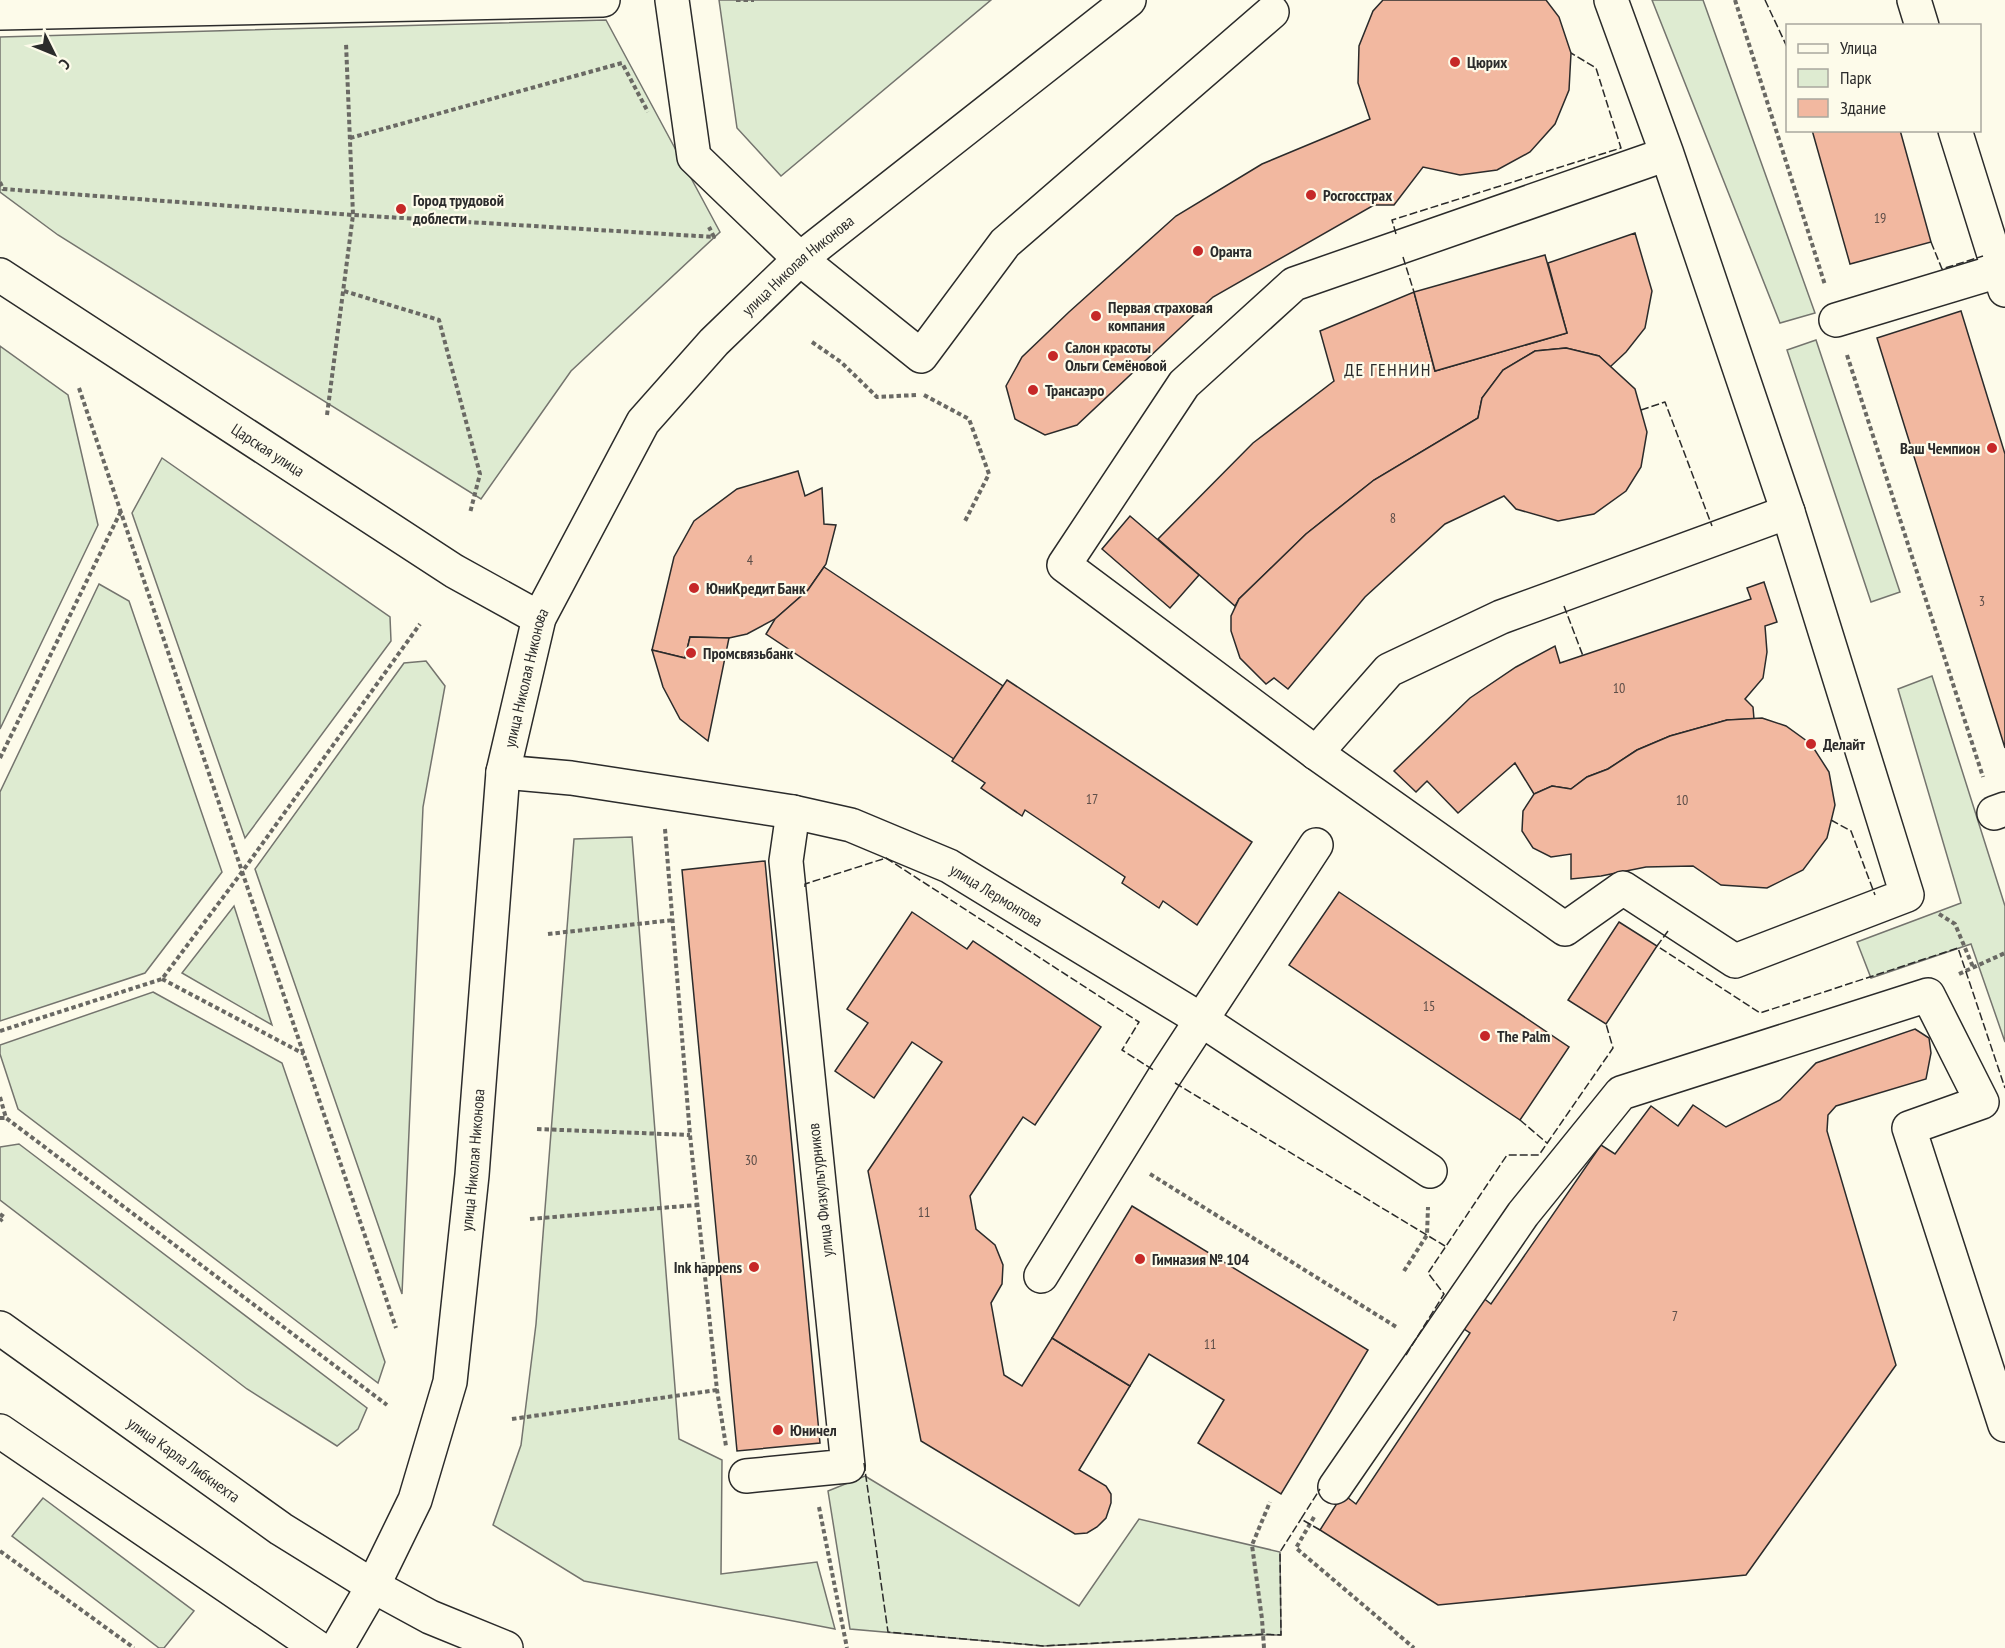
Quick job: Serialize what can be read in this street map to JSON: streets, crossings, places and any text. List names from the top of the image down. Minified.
{"streets":{"street":["улица Николая Никонова","Царская улица","улица Лермонтова","улица Физкультурников","улица Карла Либкнехта"]},"crossings":[["улица Николая Никонова","Царская улица"],["улица Николая Никонова","улица Лермонтова"],["улица Николая Никонова","улица Карла Либкнехта"],["улица Лермонтова","улица Физкультурников"]],"districts":["ДЕ ГЕННИН"],"places":["Цюрих","Росгосстрах","Город трудовой доблести","Оранта","Первая страховая компания","Салон красоты Ольги Семёновой","Трансаэро","Ваш Чемпион","ЮниКредит Банк","Промсвязьбанк","Делайт","The Palm","Гимназия № 104","Ink happens","Юничел"],"house_numbers":["19","8","4","3","10","17","10","15","30","11","7","11"],"legend":["Улица","Парк","Здание"],"north":"bottom right"}
